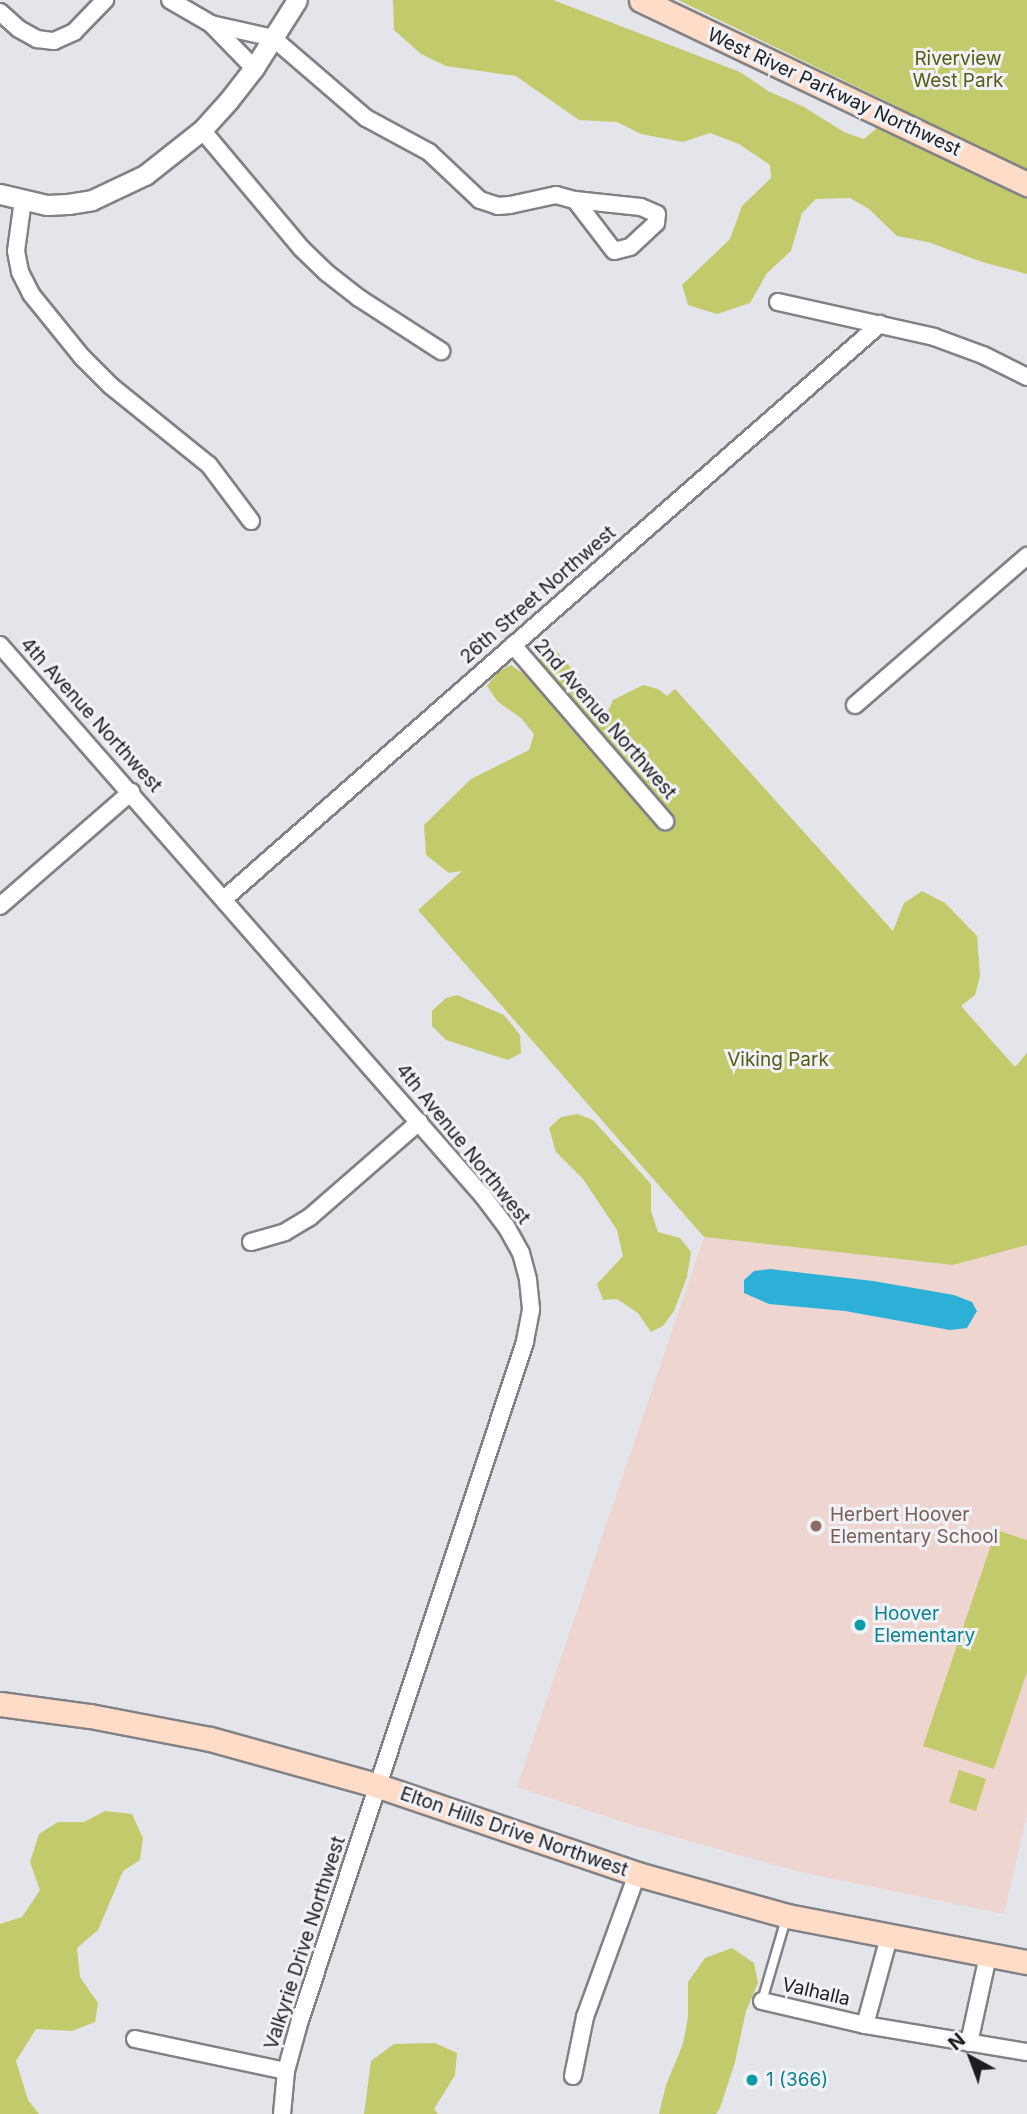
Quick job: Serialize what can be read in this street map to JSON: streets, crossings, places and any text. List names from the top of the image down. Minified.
{"streets":{"main road":["West River Parkway Northwest","Elton Hills Drive Northwest"],"street":["26th Street Northwest","4th Avenue Northwest","2nd Avenue Northwest","Valkyrie Drive Northwest","Valhalla"]},"crossings":[["26th Street Northwest","4th Avenue Northwest"],["26th Street Northwest","2nd Avenue Northwest"],["4th Avenue Northwest","Elton Hills Drive Northwest"],["4th Avenue Northwest","Valkyrie Drive Northwest"],["Elton Hills Drive Northwest","Valkyrie Drive Northwest"],["Elton Hills Drive Northwest","Valhalla"]],"parks":["Riverview West Park","Viking Park"],"places":["Herbert Hoover Elementary School","Hoover Elementary","1 (366)"],"north":"top left"}
